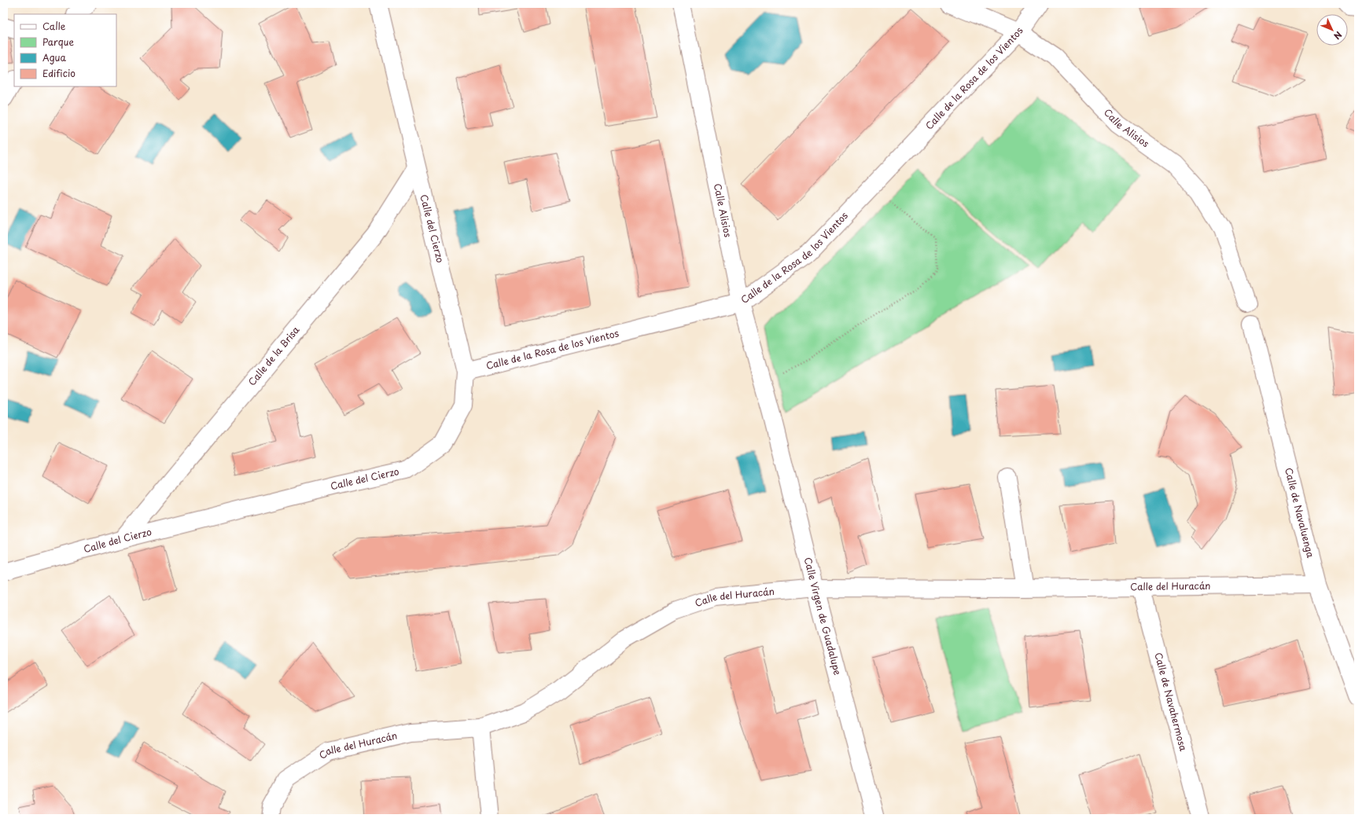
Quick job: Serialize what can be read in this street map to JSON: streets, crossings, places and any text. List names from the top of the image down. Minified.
{"streets":{"street":["Calle de la Rosa de los Vientos","Calle Alisios","Calle del Cierzo","Calle de la Brisa","Calle de Navaluenga","Calle del Huracán","Calle Virgen de Guadalupe","Calle de Navahermosa"]},"crossings":[["Calle de la Rosa de los Vientos","Calle Alisios"],["Calle de la Rosa de los Vientos","Calle del Cierzo"],["Calle Alisios","Calle Virgen de Guadalupe"],["Calle del Cierzo","Calle de la Brisa"],["Calle de Navaluenga","Calle del Huracán"],["Calle del Huracán","Calle Virgen de Guadalupe"],["Calle del Huracán","Calle de Navahermosa"]],"legend":["Calle","Parque","Agua","Edificio"],"north":"bottom right"}
